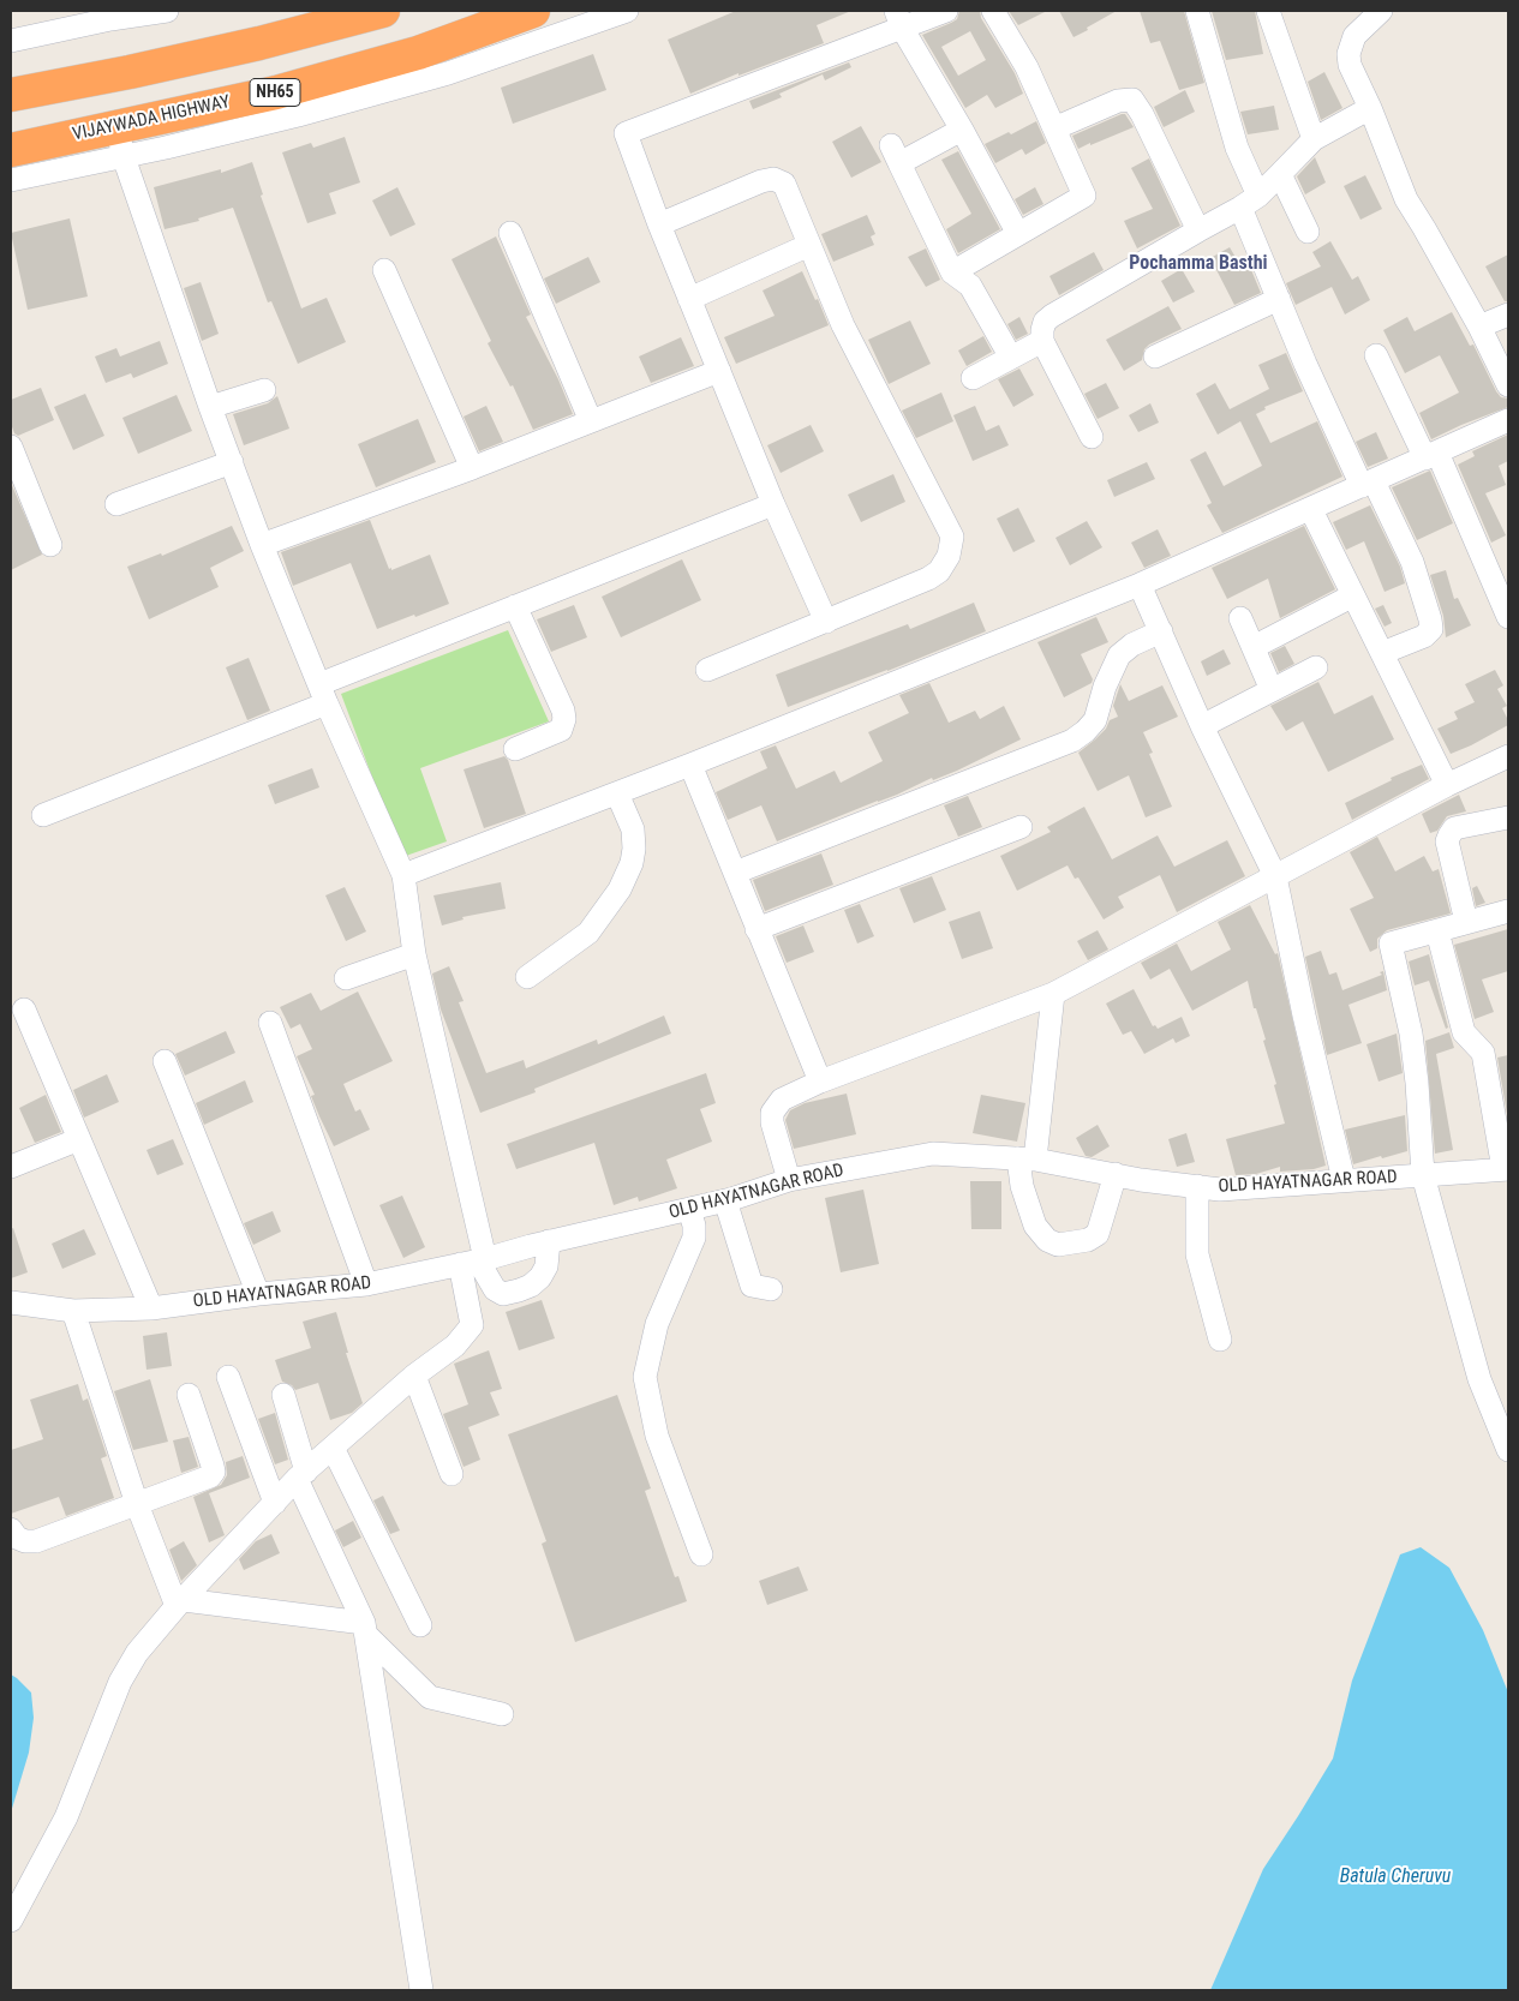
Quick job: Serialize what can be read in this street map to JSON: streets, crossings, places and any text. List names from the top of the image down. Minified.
{"streets":{"highway":["NH65","VIJAYWADA HIGHWAY"],"street":["OLD HAYATNAGAR ROAD"]},"districts":["Pochamma Basthi"],"water":["Batula Cheruvu"]}
